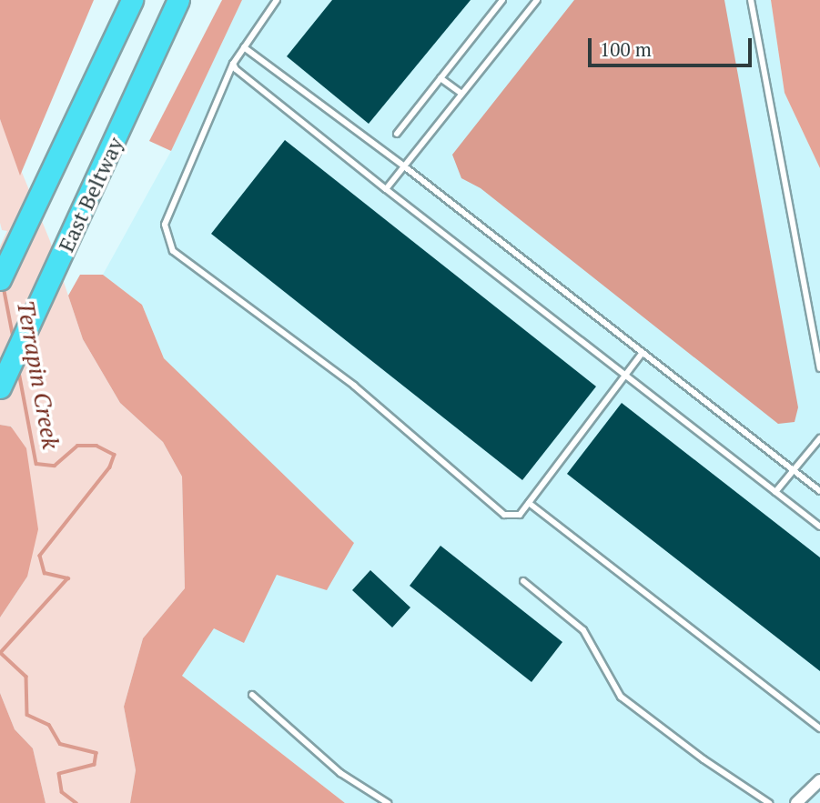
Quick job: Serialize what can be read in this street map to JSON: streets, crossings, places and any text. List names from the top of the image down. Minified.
{"streets":{"highway":["East Beltway"]},"water":["Terrapin Creek"],"scale_bar":"100 m"}
